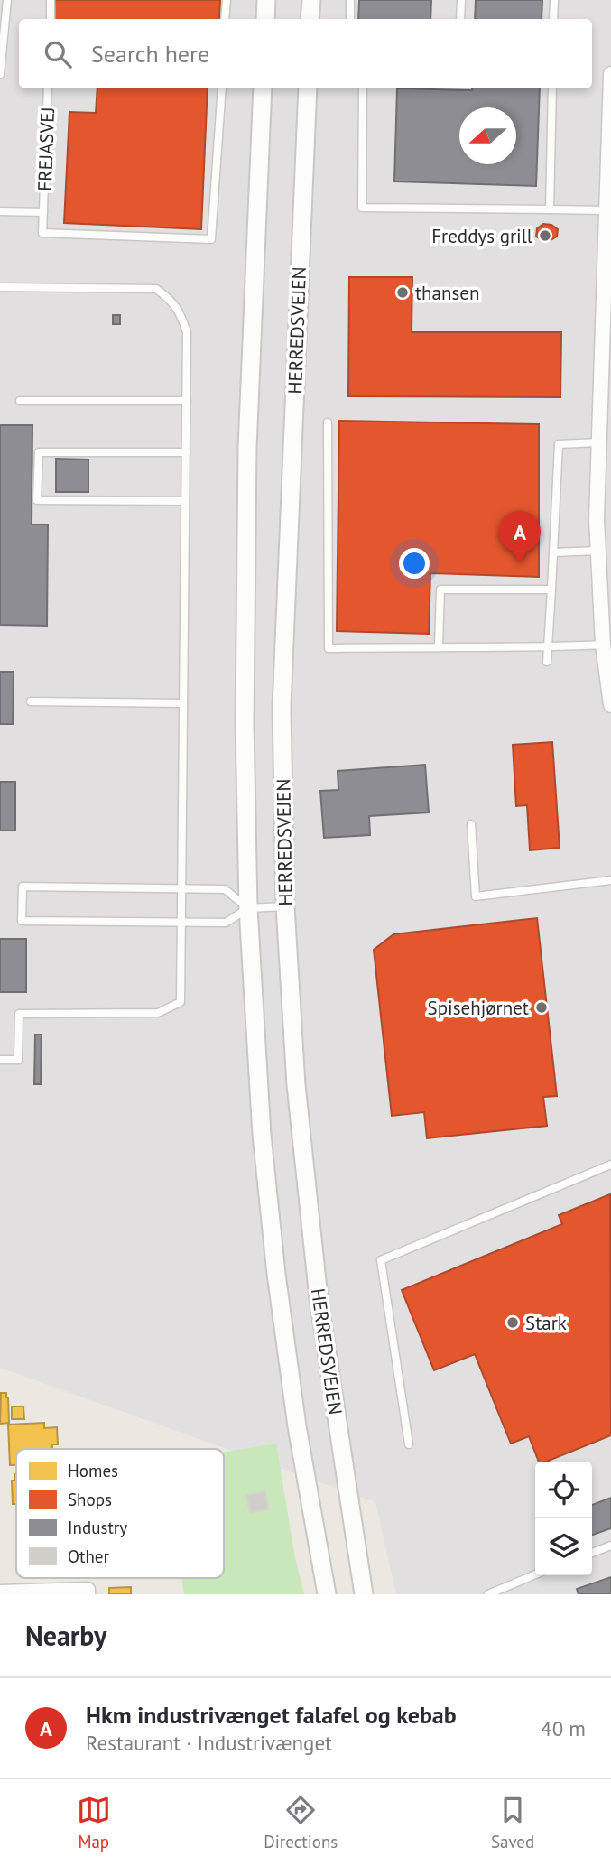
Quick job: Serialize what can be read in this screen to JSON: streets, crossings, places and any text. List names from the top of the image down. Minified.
{"streets":{"street":["HERREDSVEJEN"],"lane":["FREJASVEJ"]},"places":["Freddys grill","thansen","Spisehjørnet","Stark"],"legend":["Homes","Shops","Industry","Other"],"north":"left","page":{"search":"Search here","pins":"A","heading":"Nearby","list":[{"mark":"A","name":"Hkm industrivænget falafel og kebab","note":"Restaurant · Industrivænget","value":"40 m"}],"nav":["Map","Directions","Saved"]}}
